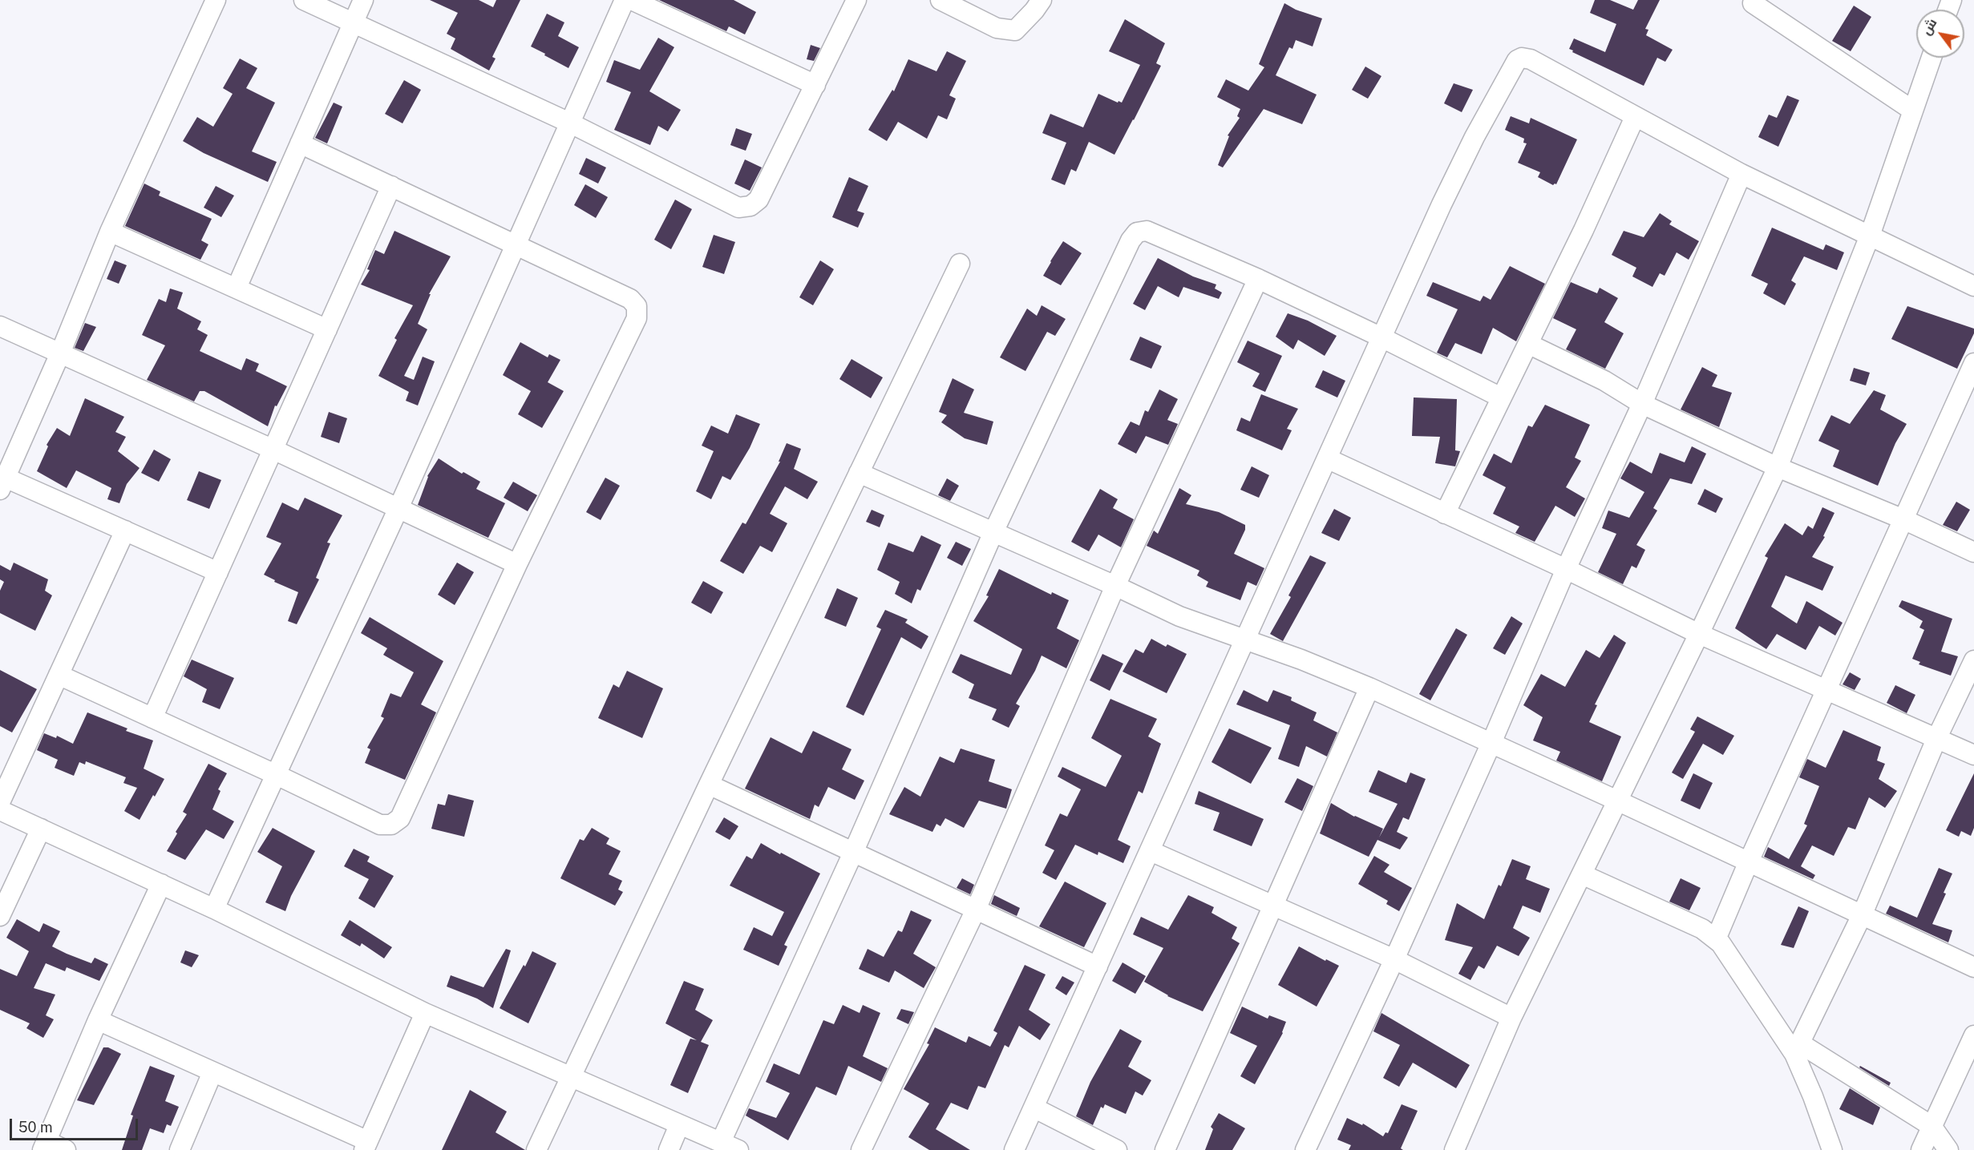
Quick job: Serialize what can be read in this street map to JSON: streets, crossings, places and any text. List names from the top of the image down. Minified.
{"scale_bar":"50 m","north":"top left"}
